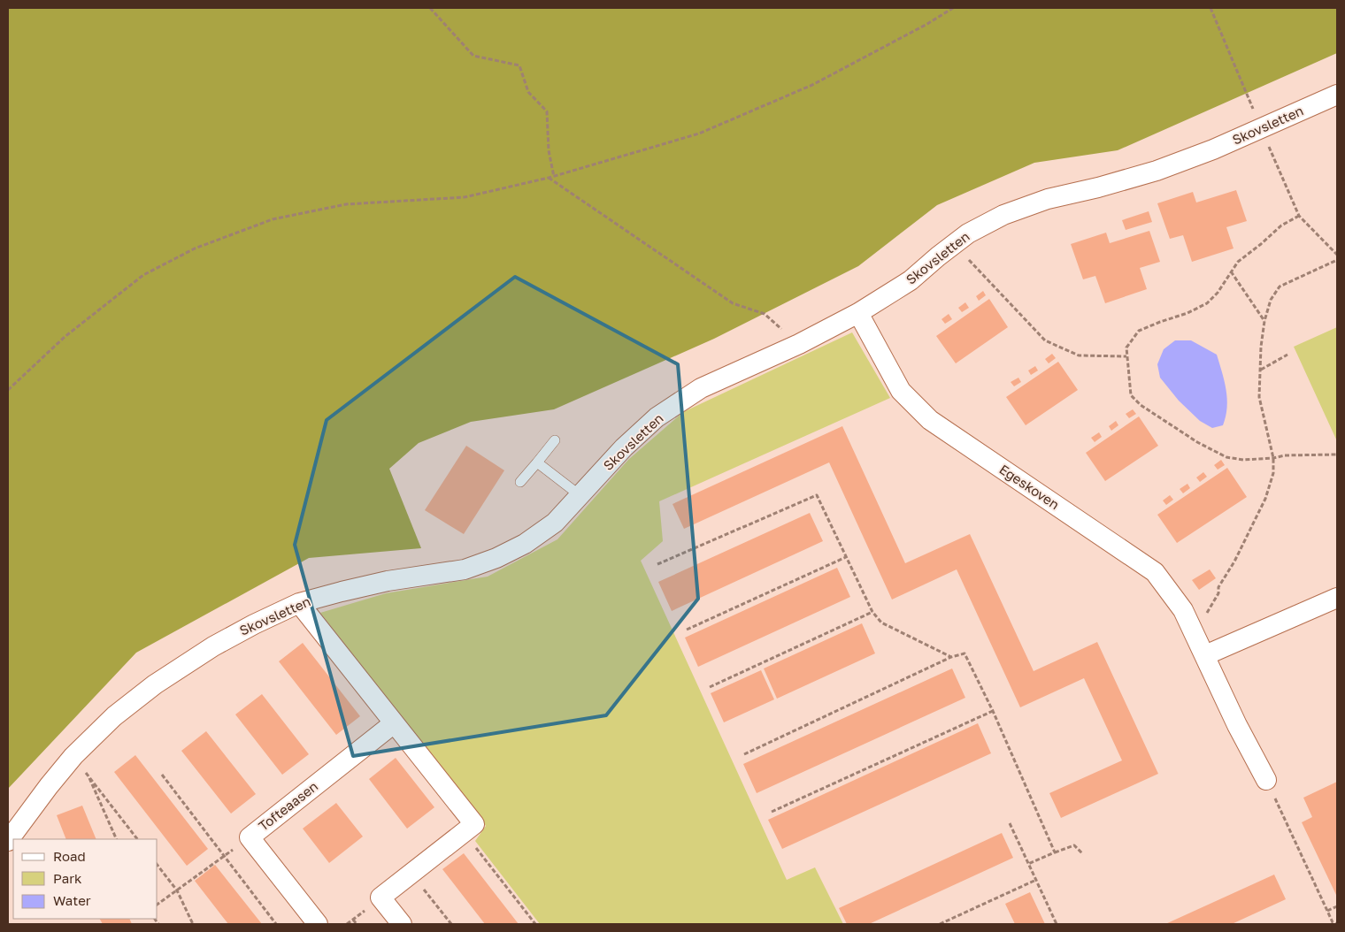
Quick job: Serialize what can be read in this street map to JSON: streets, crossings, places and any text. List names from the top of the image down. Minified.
{"streets":{"street":["Skovsletten","Egeskoven","Tofteaasen"]},"crossings":[["Skovsletten","Egeskoven"]],"legend":["Road","Park","Water"]}
